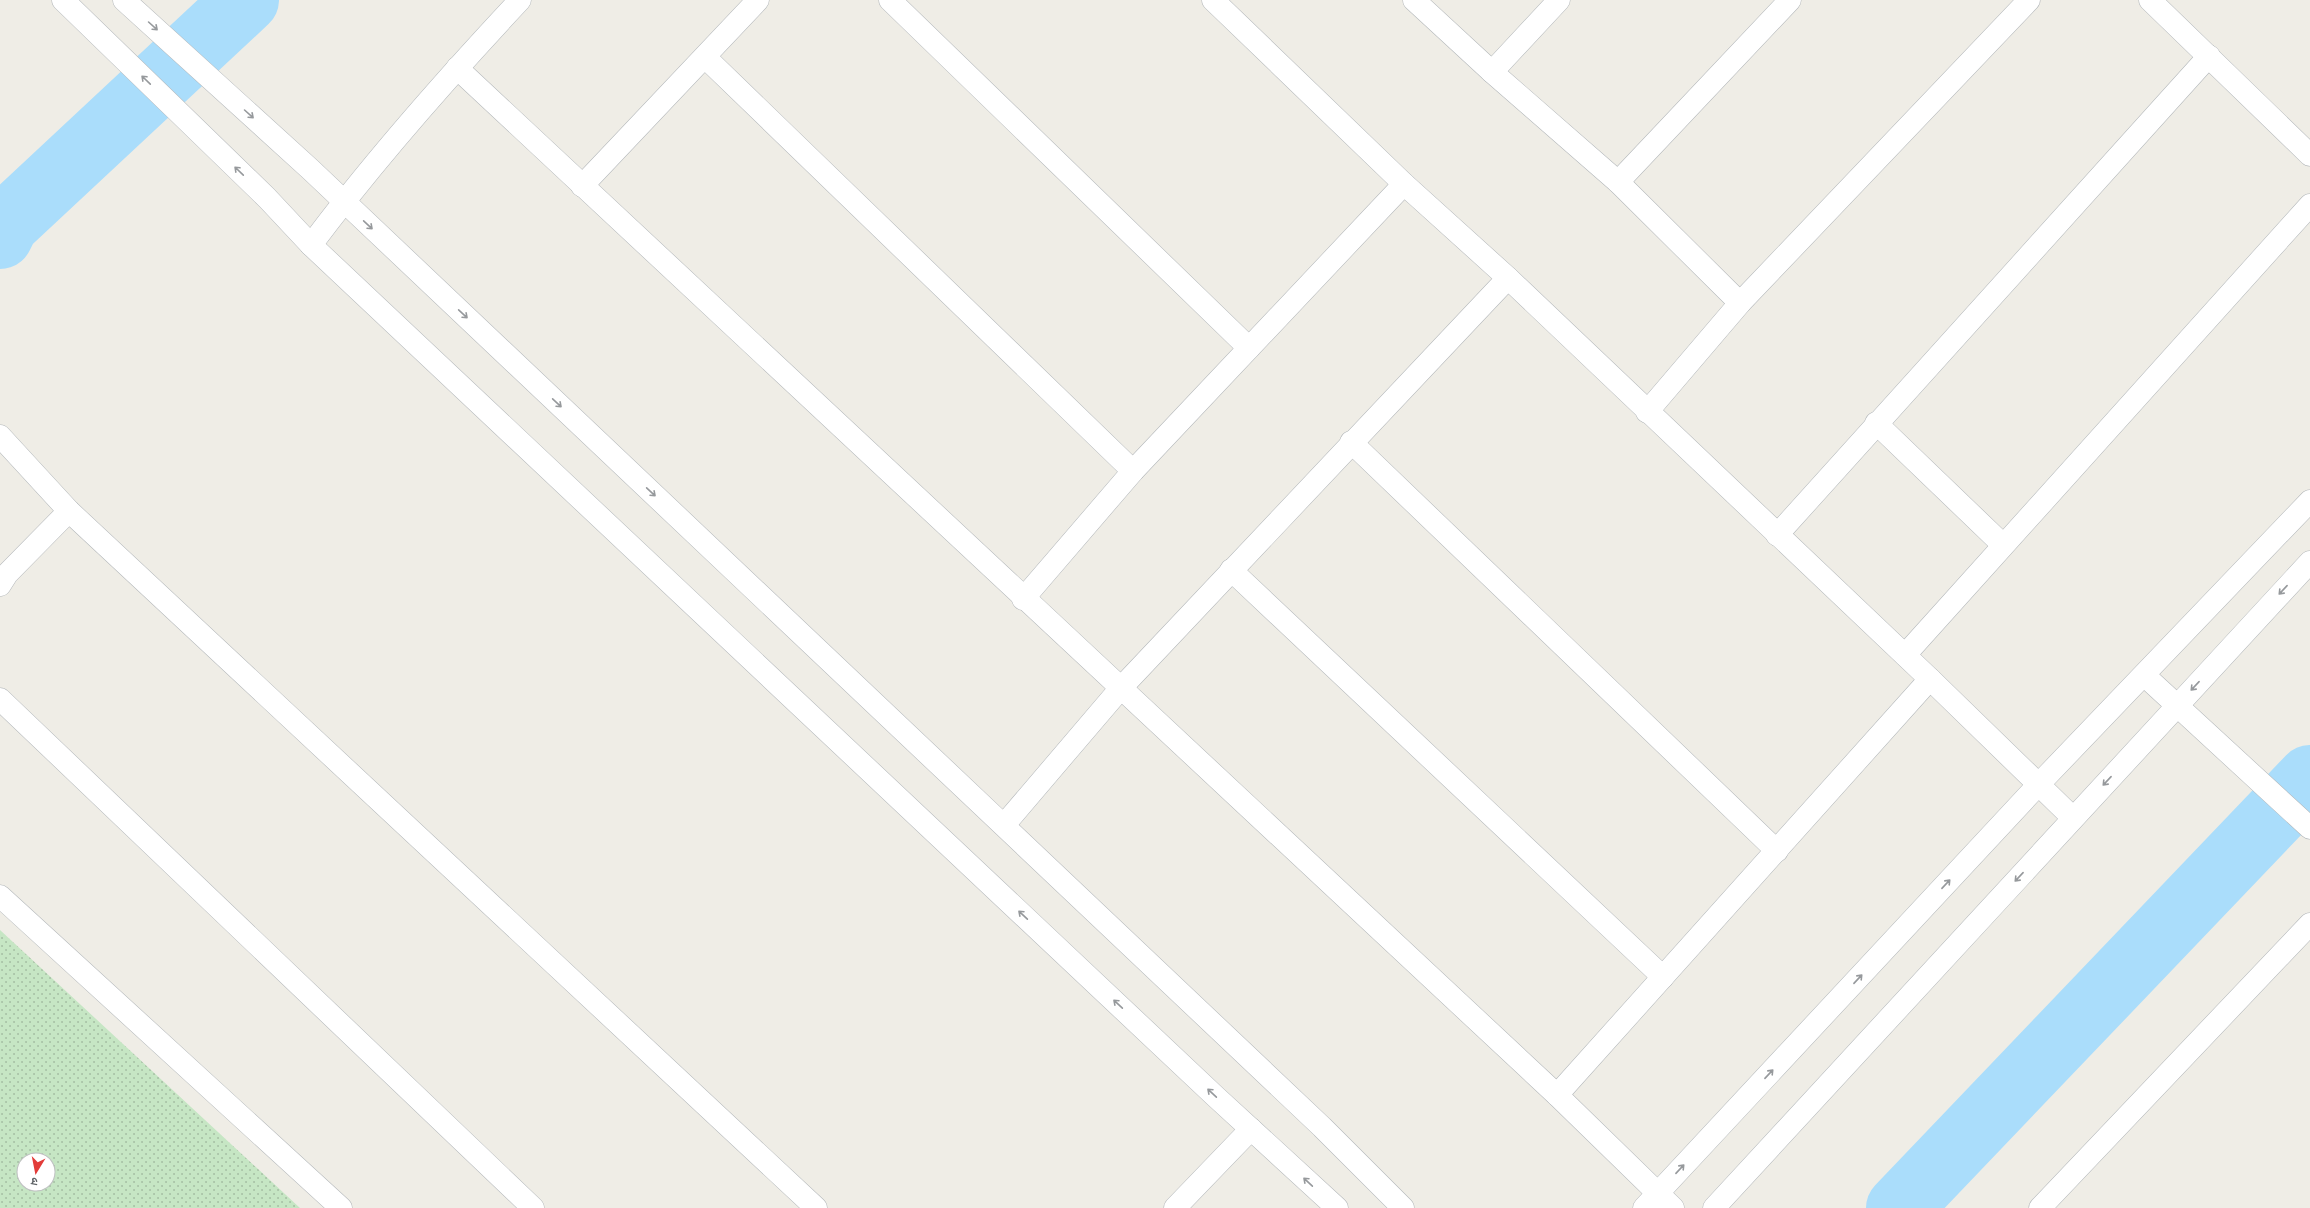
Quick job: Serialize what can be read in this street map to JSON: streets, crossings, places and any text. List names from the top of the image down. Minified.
{"north":"bottom"}
